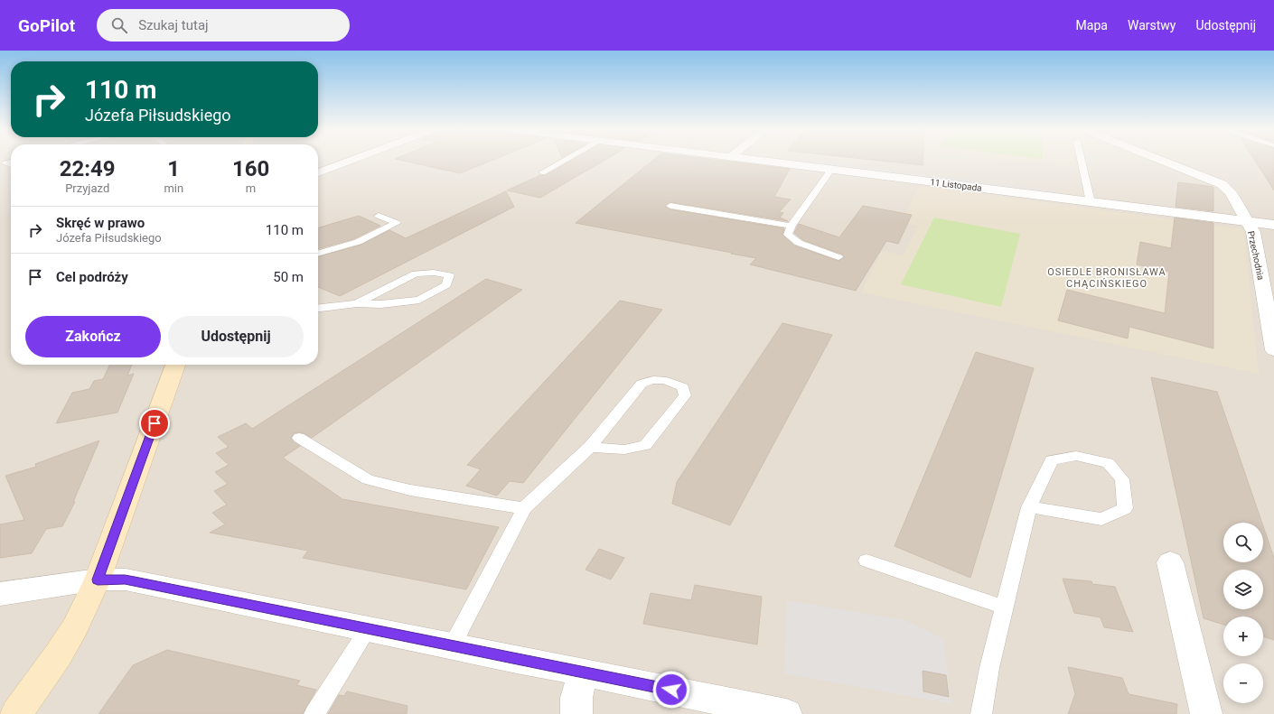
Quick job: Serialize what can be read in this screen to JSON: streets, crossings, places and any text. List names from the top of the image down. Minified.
{"streets":{"street":["11 Listopada","Przechodnia"]},"crossings":[["11 Listopada","Przechodnia"]],"districts":["OSIEDLE BRONISŁAWA CHĄCIŃSKIEGO"],"page":{"header":"GoPilot","search":"Szukaj tutaj","nav":["Mapa","Warstwy","Udostępnij"],"turn":["110 m","Józefa Piłsudskiego"],"eta":["22:49","Przyjazd","1","min","160","m"],"list":[{"name":"Skręć w prawo","note":"Józefa Piłsudskiego","value":"110 m"},{"name":"Cel podróży","value":"50 m"}],"buttons":["Zakończ","Udostępnij"],"map_buttons":["+","−"]}}
